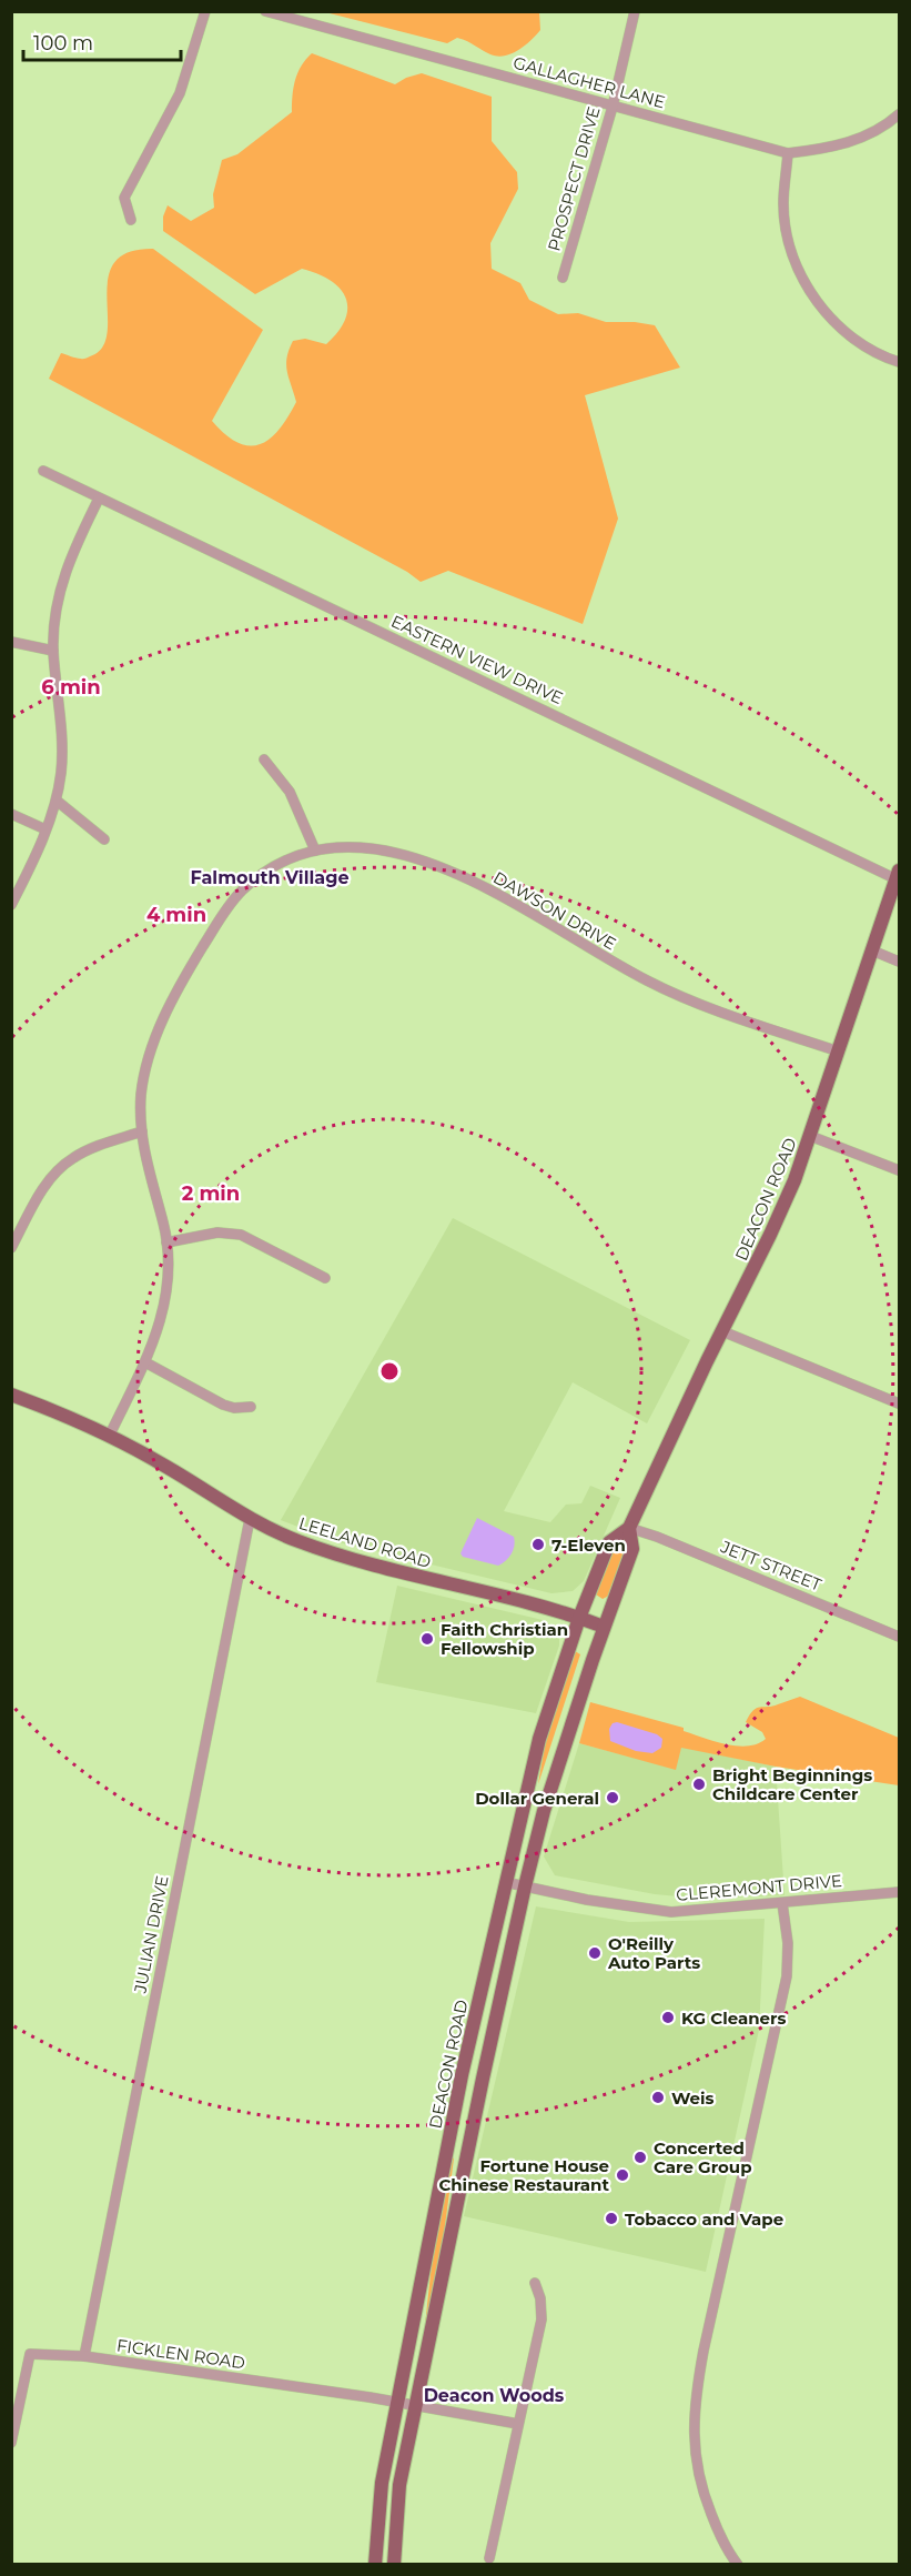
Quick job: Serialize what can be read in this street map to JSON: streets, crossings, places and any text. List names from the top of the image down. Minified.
{"streets":{"main road":["DEACON ROAD","LEELAND ROAD"],"street":["GALLAGHER LANE","PROSPECT DRIVE","EASTERN VIEW DRIVE","DAWSON DRIVE","JETT STREET","CLEREMONT DRIVE","JULIAN DRIVE","FICKLEN ROAD"]},"crossings":[["GALLAGHER LANE","PROSPECT DRIVE"],["EASTERN VIEW DRIVE","DEACON ROAD"],["DAWSON DRIVE","DEACON ROAD"],["DAWSON DRIVE","LEELAND ROAD"],["DEACON ROAD","LEELAND ROAD"],["DEACON ROAD","JETT STREET"],["DEACON ROAD","CLEREMONT DRIVE"],["DEACON ROAD","FICKLEN ROAD"],["LEELAND ROAD","JULIAN DRIVE"],["JULIAN DRIVE","FICKLEN ROAD"]],"districts":["Falmouth Village","Deacon Woods"],"places":["7-Eleven","Faith Christian Fellowship","Bright Beginnings Childcare Center","Dollar General","O'Reilly Auto Parts","KG Cleaners","Weis","Concerted Care Group","Fortune House Chinese Restaurant","Tobacco and Vape"],"scale_bar":"100 m","rings":["6 min","4 min","2 min"]}
